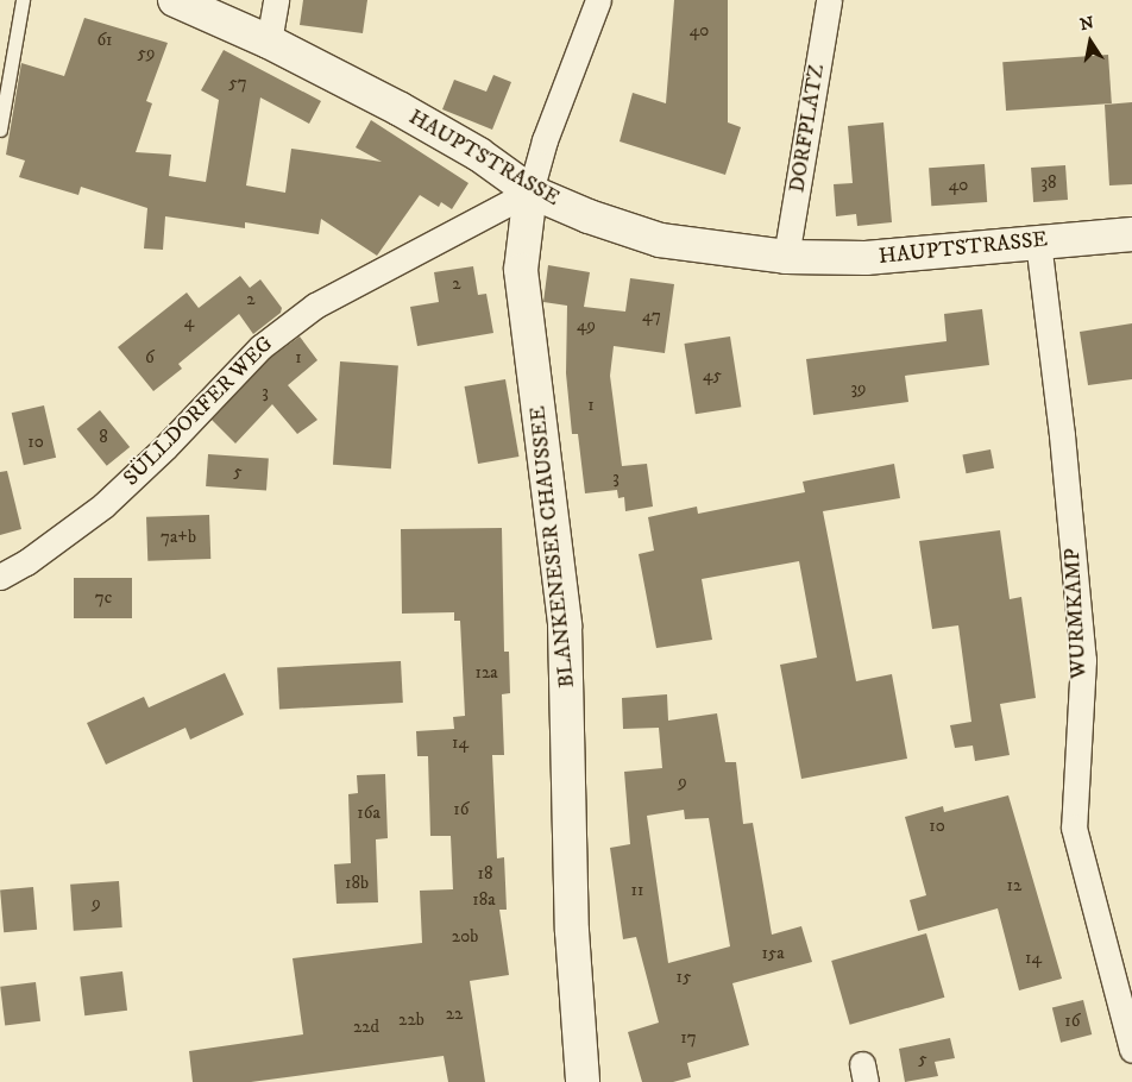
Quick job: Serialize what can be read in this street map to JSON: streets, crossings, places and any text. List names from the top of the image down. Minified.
{"streets":{"main road":["HAUPTSTRASSE","BLANKENESER CHAUSSEE"],"street":["DORFPLATZ","SÜLLDORFER WEG","WURMKAMP"]},"crossings":[["DORFPLATZ","HAUPTSTRASSE"],["HAUPTSTRASSE","SÜLLDORFER WEG"],["HAUPTSTRASSE","BLANKENESER CHAUSSEE"],["HAUPTSTRASSE","WURMKAMP"],["SÜLLDORFER WEG","BLANKENESER CHAUSSEE"]],"house_numbers":["40","61","59","57","38","40","2","2","47","4","49","6","1","45","39","3","1","8","10","5","3","7a+b","7c","12a","14","9","16","16a","10","18","18b","12","11","18a","9","20b","15a","14","15","22","22b","16","22d","17","5"],"north":"top"}
